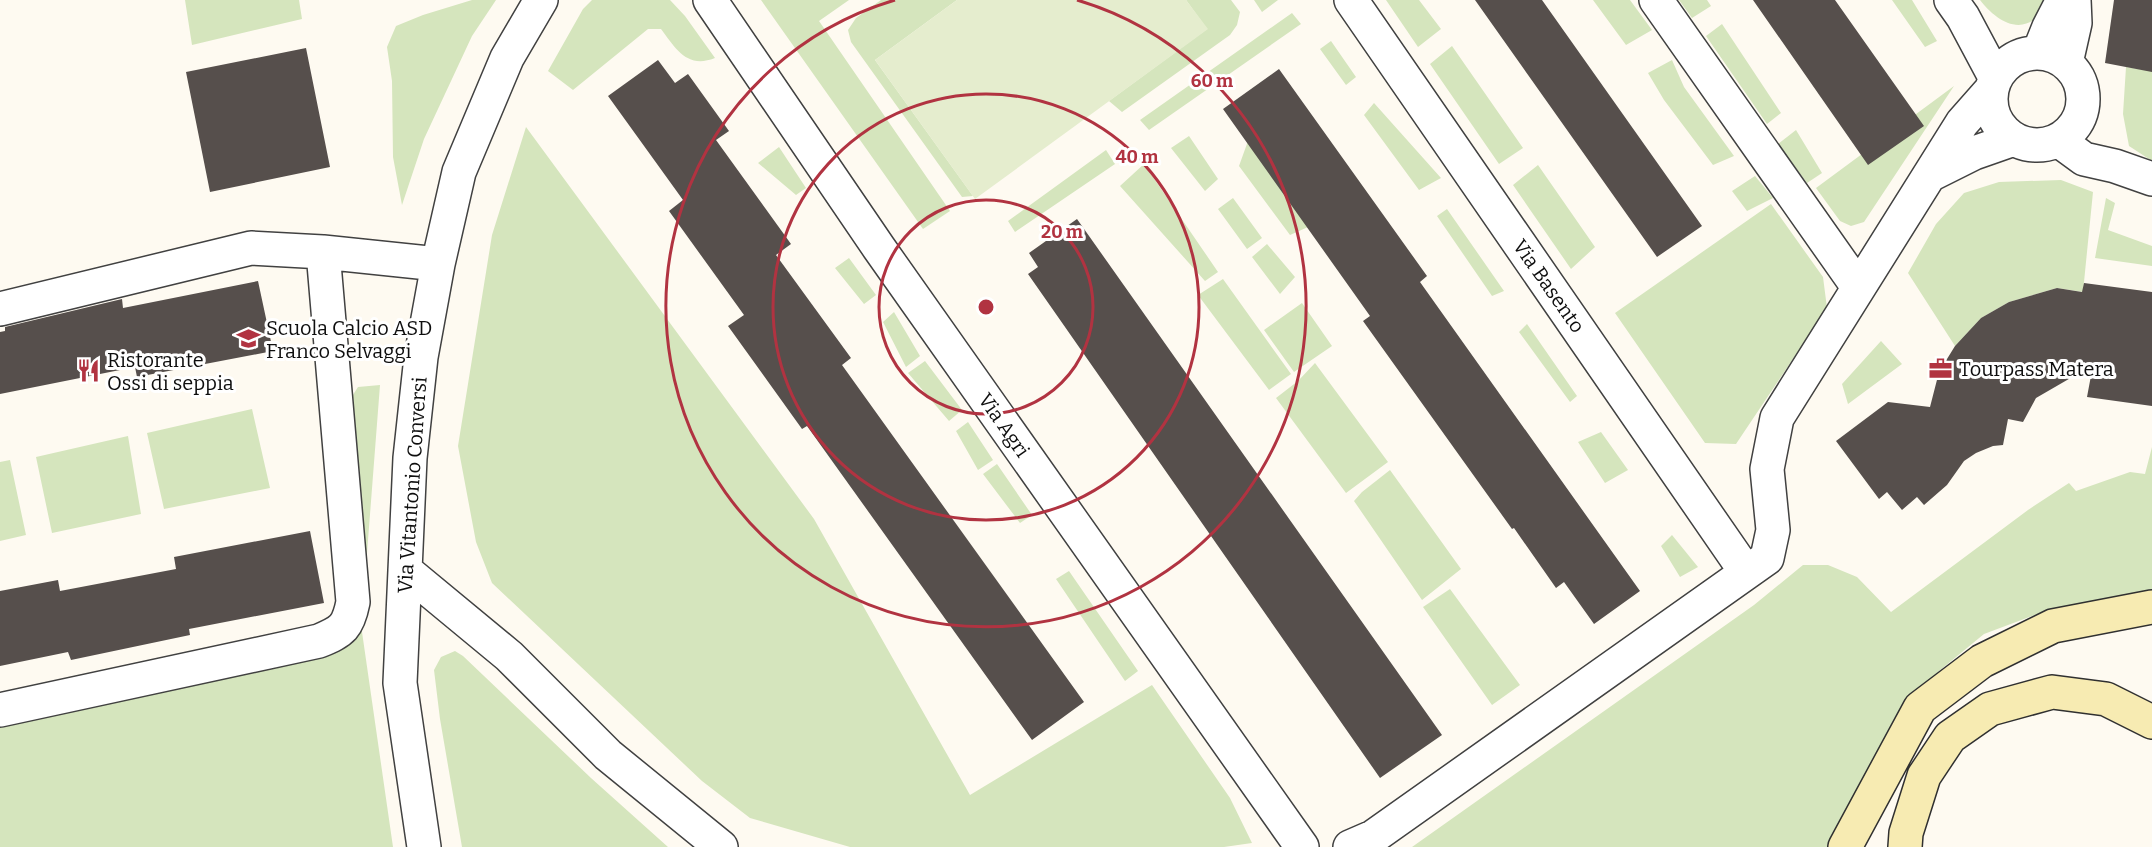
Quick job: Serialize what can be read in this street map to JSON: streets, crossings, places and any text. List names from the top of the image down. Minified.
{"streets":{"street":["Via Basento","Via Agri","Via Vitantonio Conversi"]},"places":{"school or university":["Scuola Calcio ASD Franco Selvaggi"],"office":["Tourpass Matera"],"restaurant":["Ristorante Ossi di seppia"]},"rings":["60 m","40 m","20 m"]}
